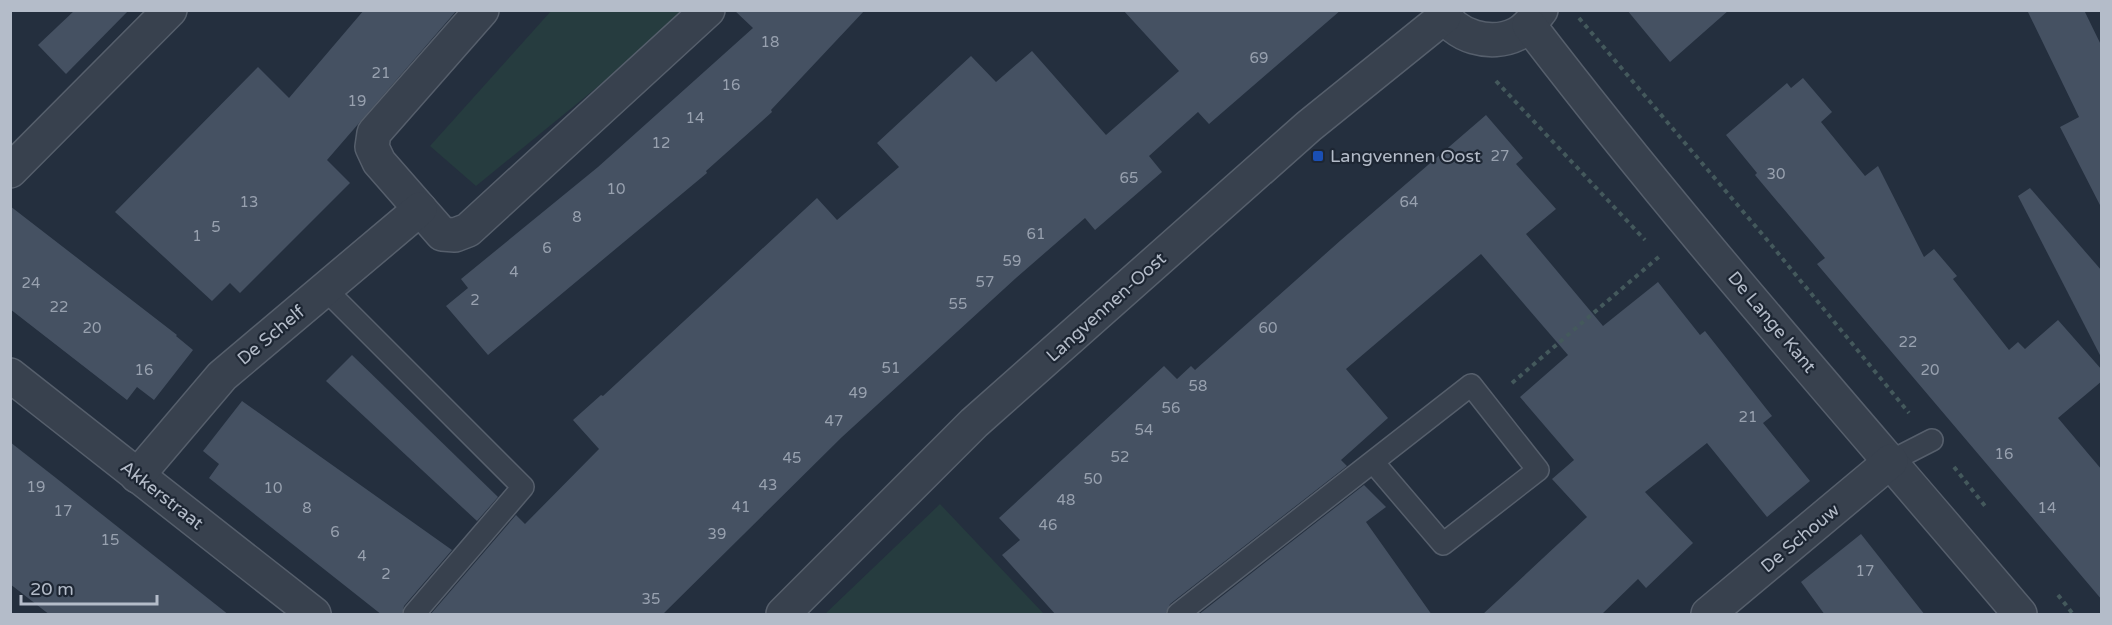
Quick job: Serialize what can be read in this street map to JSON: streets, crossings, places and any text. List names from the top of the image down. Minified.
{"streets":{"street":["Langvennen-Oost","De Lange Kant","De Schelf","Akkerstraat","De Schouw"]},"crossings":[["De Lange Kant","De Schouw"],["De Schelf","Akkerstraat"]],"places":{"transit":["Langvennen Oost"]},"house_numbers":["18","69","21","16","19","14","12","27","30","65","10","13","64","8","5","61","1","6","59","4","57","24","2","55","22","20","60","22","51","16","20","58","49","56","21","47","54","16","52","45","50","43","19","10","48","41","8","14","17","46","6","39","15","4","17","2","35"],"scale_bar":"20 m"}
